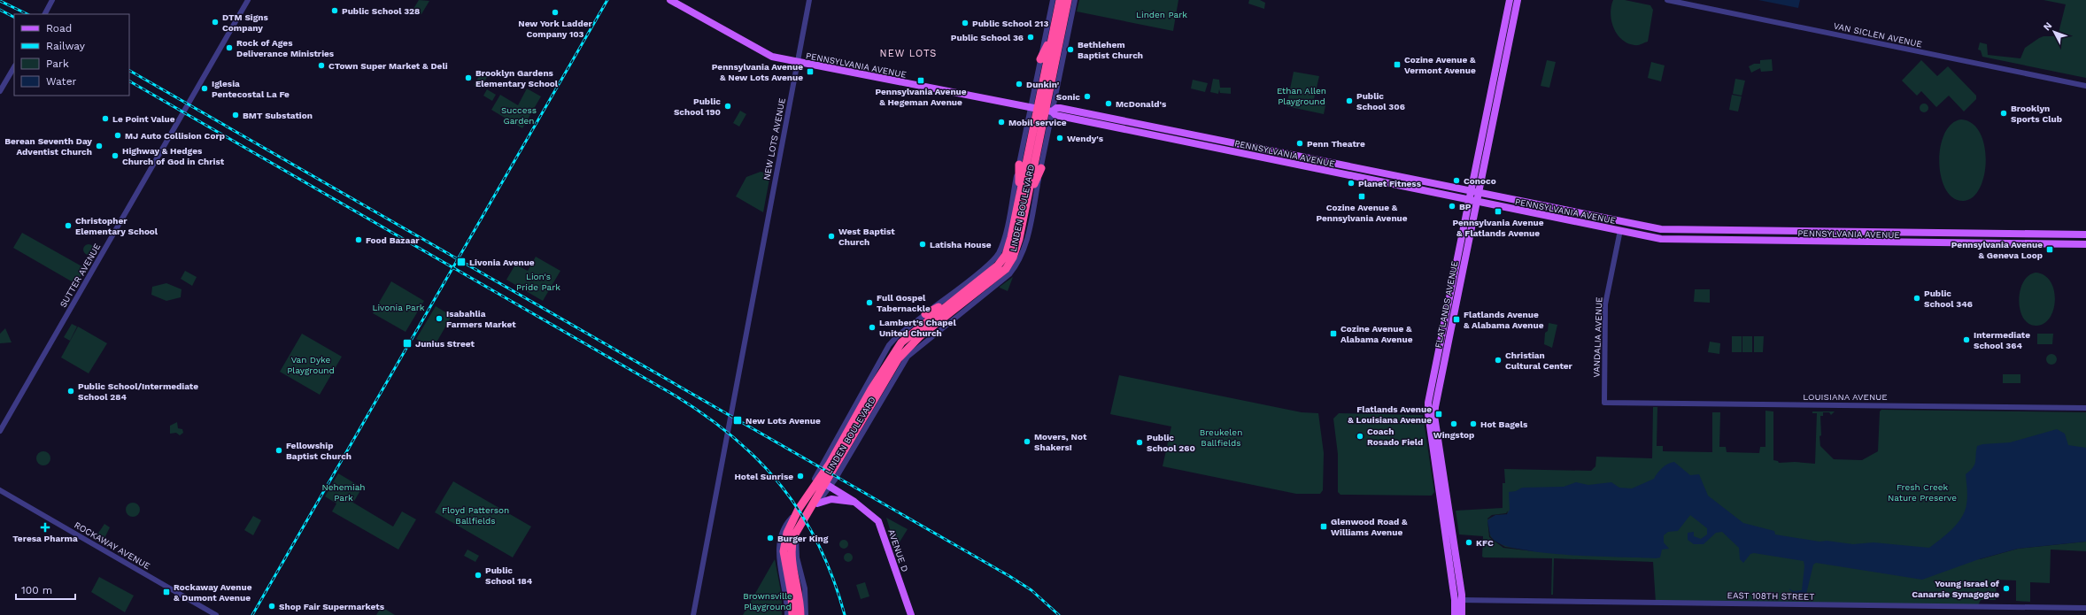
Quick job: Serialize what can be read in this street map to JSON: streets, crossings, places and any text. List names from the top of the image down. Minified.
{"streets":{"highway":["LINDEN BOULEVARD"],"main road":["PENNSYLVANIA AVENUE","FLATLANDS AVENUE","AVENUE D"],"street":["VAN SICLEN AVENUE","NEW LOTS AVENUE","SUTTER AVENUE","VANDALIA AVENUE","LOUISIANA AVENUE","ROCKAWAY AVENUE","EAST 108TH STREET"]},"crossings":[["PENNSYLVANIA AVENUE","NEW LOTS AVENUE"],["PENNSYLVANIA AVENUE","LINDEN BOULEVARD"],["PENNSYLVANIA AVENUE","FLATLANDS AVENUE"],["PENNSYLVANIA AVENUE","VANDALIA AVENUE"],["LINDEN BOULEVARD","AVENUE D"],["FLATLANDS AVENUE","EAST 108TH STREET"],["VANDALIA AVENUE","LOUISIANA AVENUE"]],"districts":["NEW LOTS"],"parks":["Linden Park","Ethan Allen Playground","Success Garden","Lion's Pride Park","Livonia Park","Van Dyke Playground","Breukelen Ballfields","Nehemiah Park","Fresh Creek Nature Preserve","Floyd Patterson Ballfields","Brownsville Playground"],"places":{"other":["Public School 328","New York Ladder Company 103","DTM Signs Company","Public School 213","Public School 36","Rock of Ages Deliverance Ministries","Bethlehem Baptist Church","CTown Super Market & Deli","Brooklyn Gardens Elementary School","Dunkin'","Iglesia Pentecostal La Fe","Sonic","Public School 306","McDonald's","Public School 190","Brooklyn Sports Club","BMT Substation","Le Point Value","Mobil service","MJ Auto Collision Corp","Wendy's","Penn Theatre","Berean Seventh Day Adventist Church","Highway & Hedges Church of God in Christ","Conoco","Planet Fitness","BP","Christopher Elementary School","West Baptist Church","Food Bazaar","Latisha House","Public School 346","Full Gospel Tabernackle","Isabahlia Farmers Market","Lambert's Chapel United Church","Intermediate School 364","Christian Cultural Center","Public School/Intermediate School 284","Wingstop","Hot Bagels","Coach Rosado Field","Movers, Not Shakers!","Public School 260","Fellowship Baptist Church","Hotel Sunrise","Burger King","KFC","Public School 184","Young Israel of Canarsie Synagogue","Shop Fair Supermarkets"],"transit":["Cozine Avenue & Vermont Avenue","Pennsylvania Avenue & New Lots Avenue","Pennsylvania Avenue & Hegeman Avenue","Cozine Avenue & Pennsylvania Avenue","Pennsylvania Avenue & Flatlands Avenue","Pennsylvania Avenue & Geneva Loop","Livonia Avenue","Flatlands Avenue & Alabama Avenue","Cozine Avenue & Alabama Avenue","Junius Street","Flatlands Avenue & Louisiana Avenue","New Lots Avenue","Glenwood Road & Williams Avenue","Rockaway Avenue & Dumont Avenue"],"health":["Teresa Pharma"]},"legend":["Road","Railway","Park","Water"],"scale_bar":"100 m","north":"top left"}
